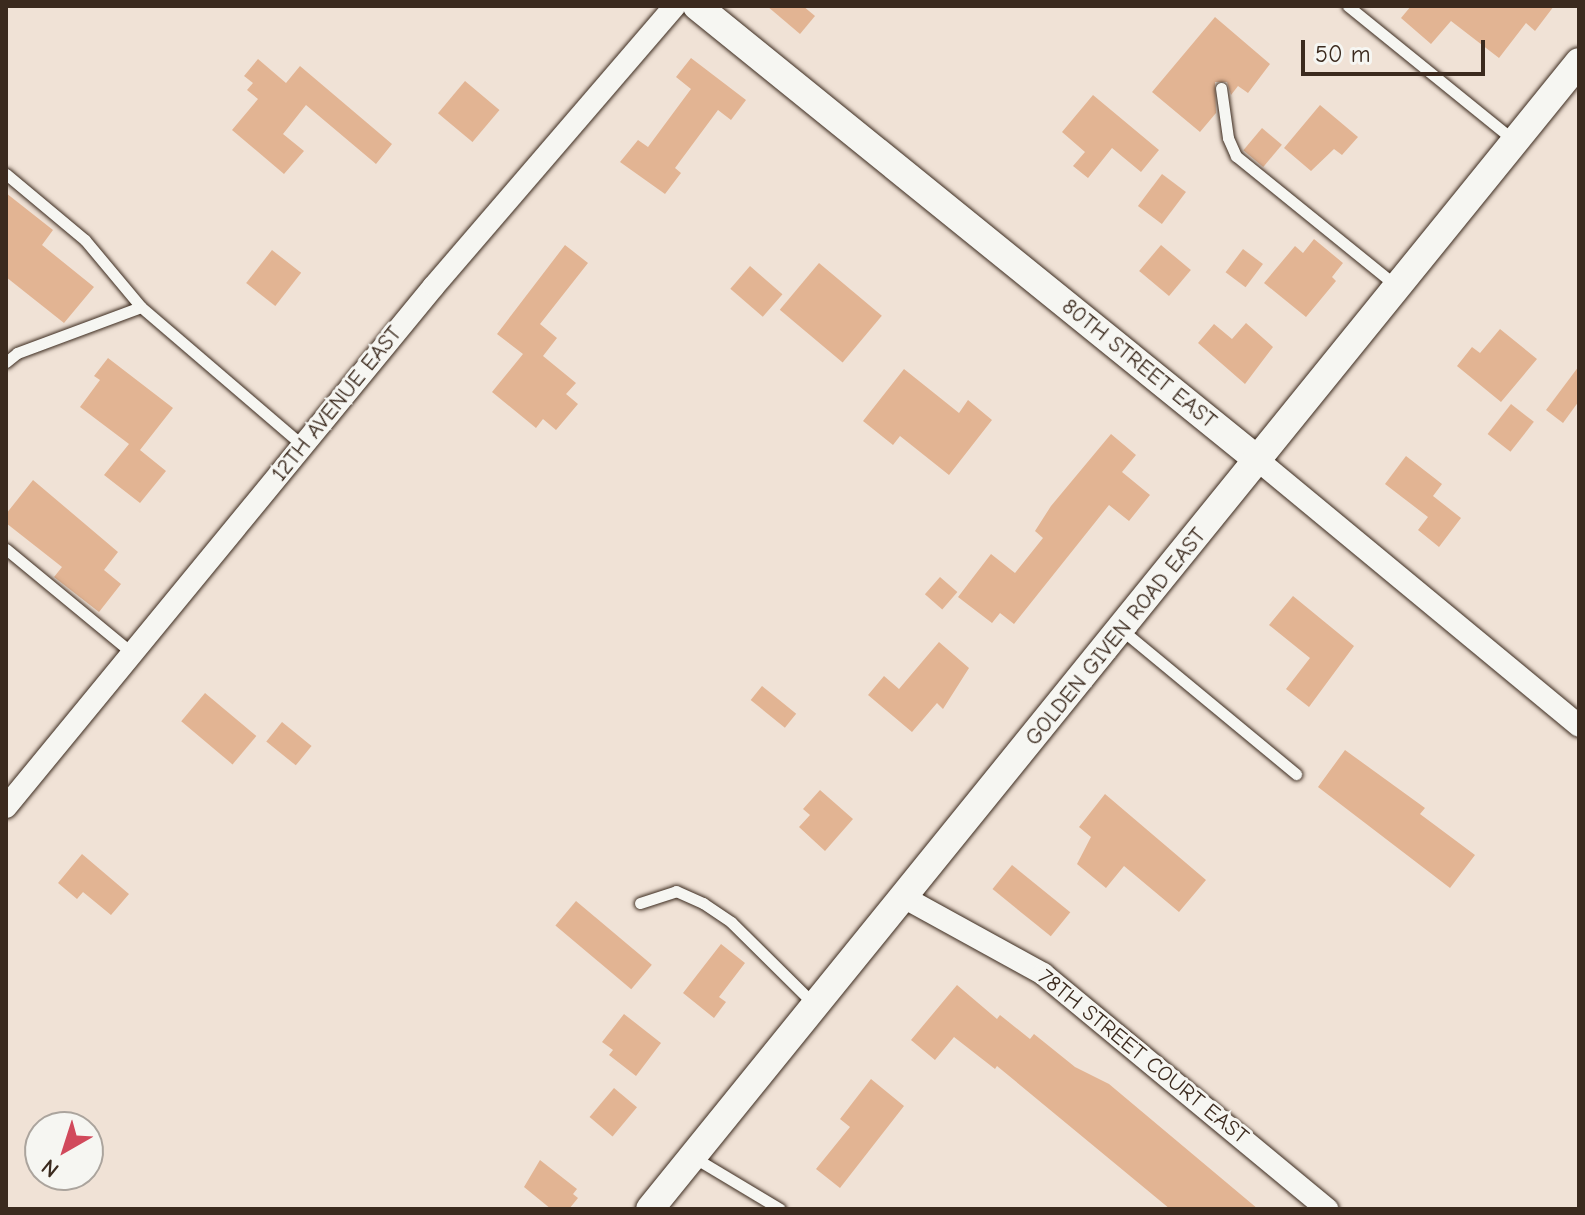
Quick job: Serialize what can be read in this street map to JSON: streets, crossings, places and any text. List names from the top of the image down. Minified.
{"streets":{"street":["80TH STREET EAST","12TH AVENUE EAST","GOLDEN GIVEN ROAD EAST","78TH STREET COURT EAST"]},"crossings":[["80TH STREET EAST","GOLDEN GIVEN ROAD EAST"],["GOLDEN GIVEN ROAD EAST","78TH STREET COURT EAST"]],"scale_bar":"50 m","north":"bottom left"}
